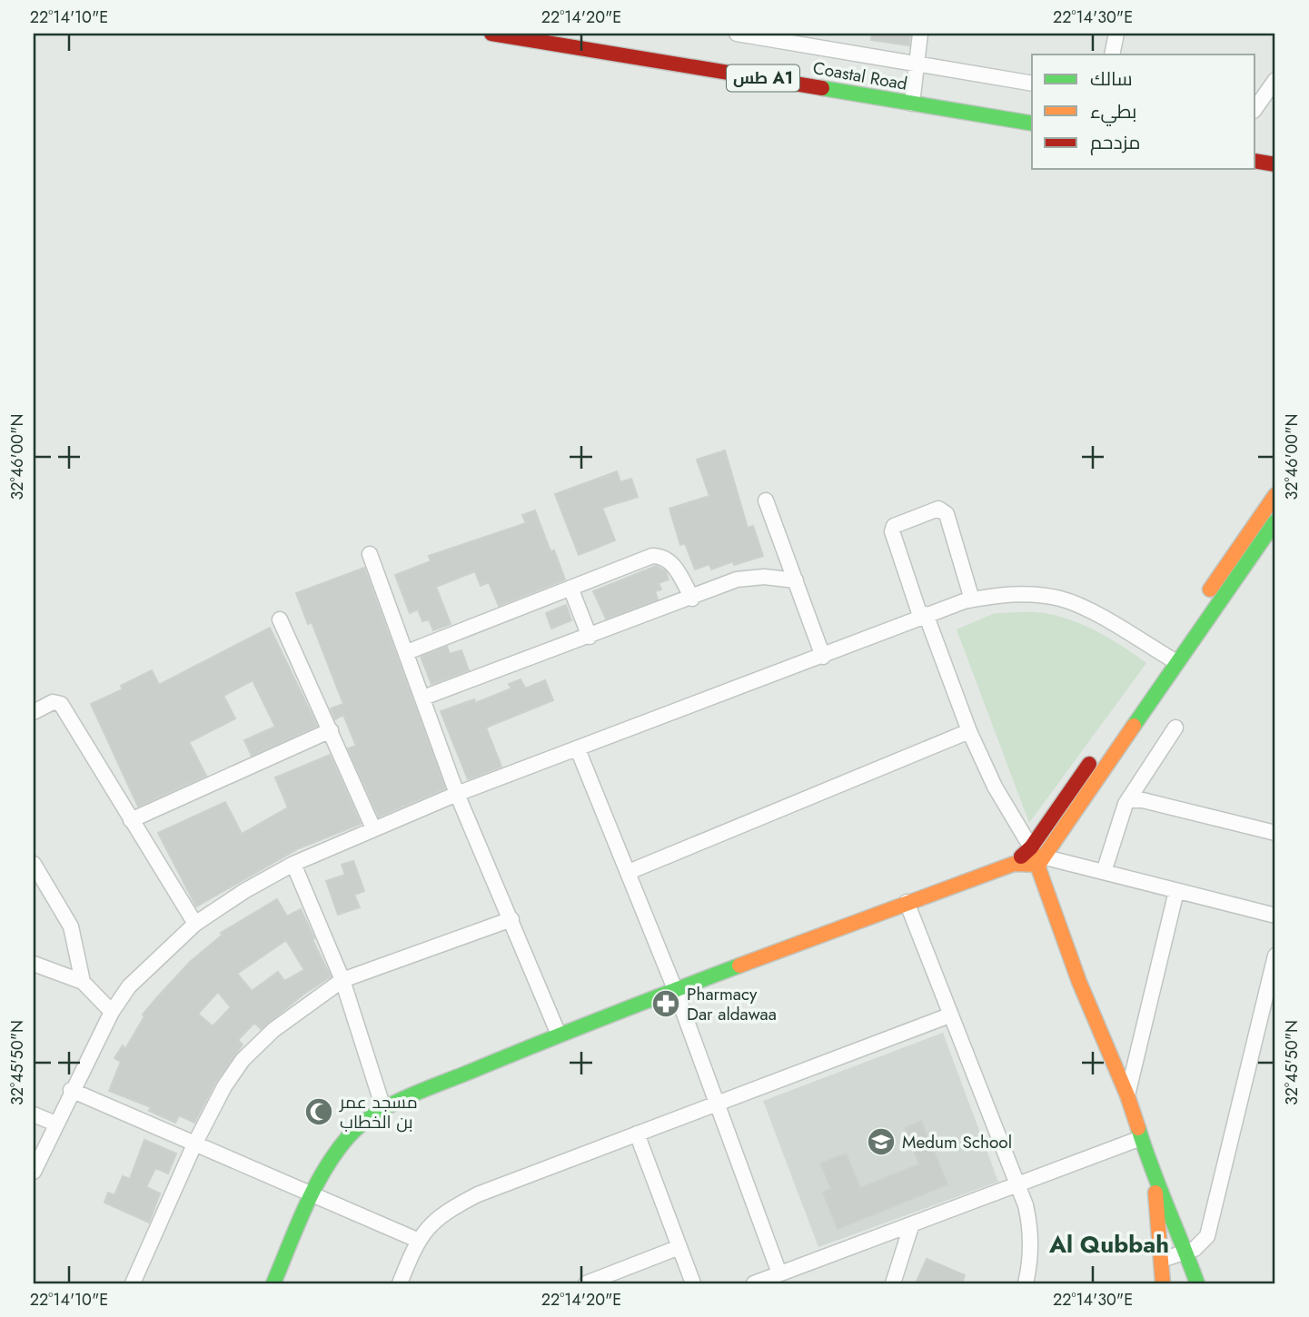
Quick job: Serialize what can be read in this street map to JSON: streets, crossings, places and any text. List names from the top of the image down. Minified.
{"streets":{"main road":["Coastal Road","طس A1"]},"districts":["Al Qubbah"],"places":{"pharmacy":["Pharmacy Dar aldawaa"],"mosque":["مسجد عمر بن الخطاب"],"school or university":["Medum School"]},"legend":["سالك","بطيء","مزدحم"],"coordinates":["22°14'10\"E","22°14'20\"E","22°14'30\"E","32°46'00\"N","32°45'50\"N"]}
